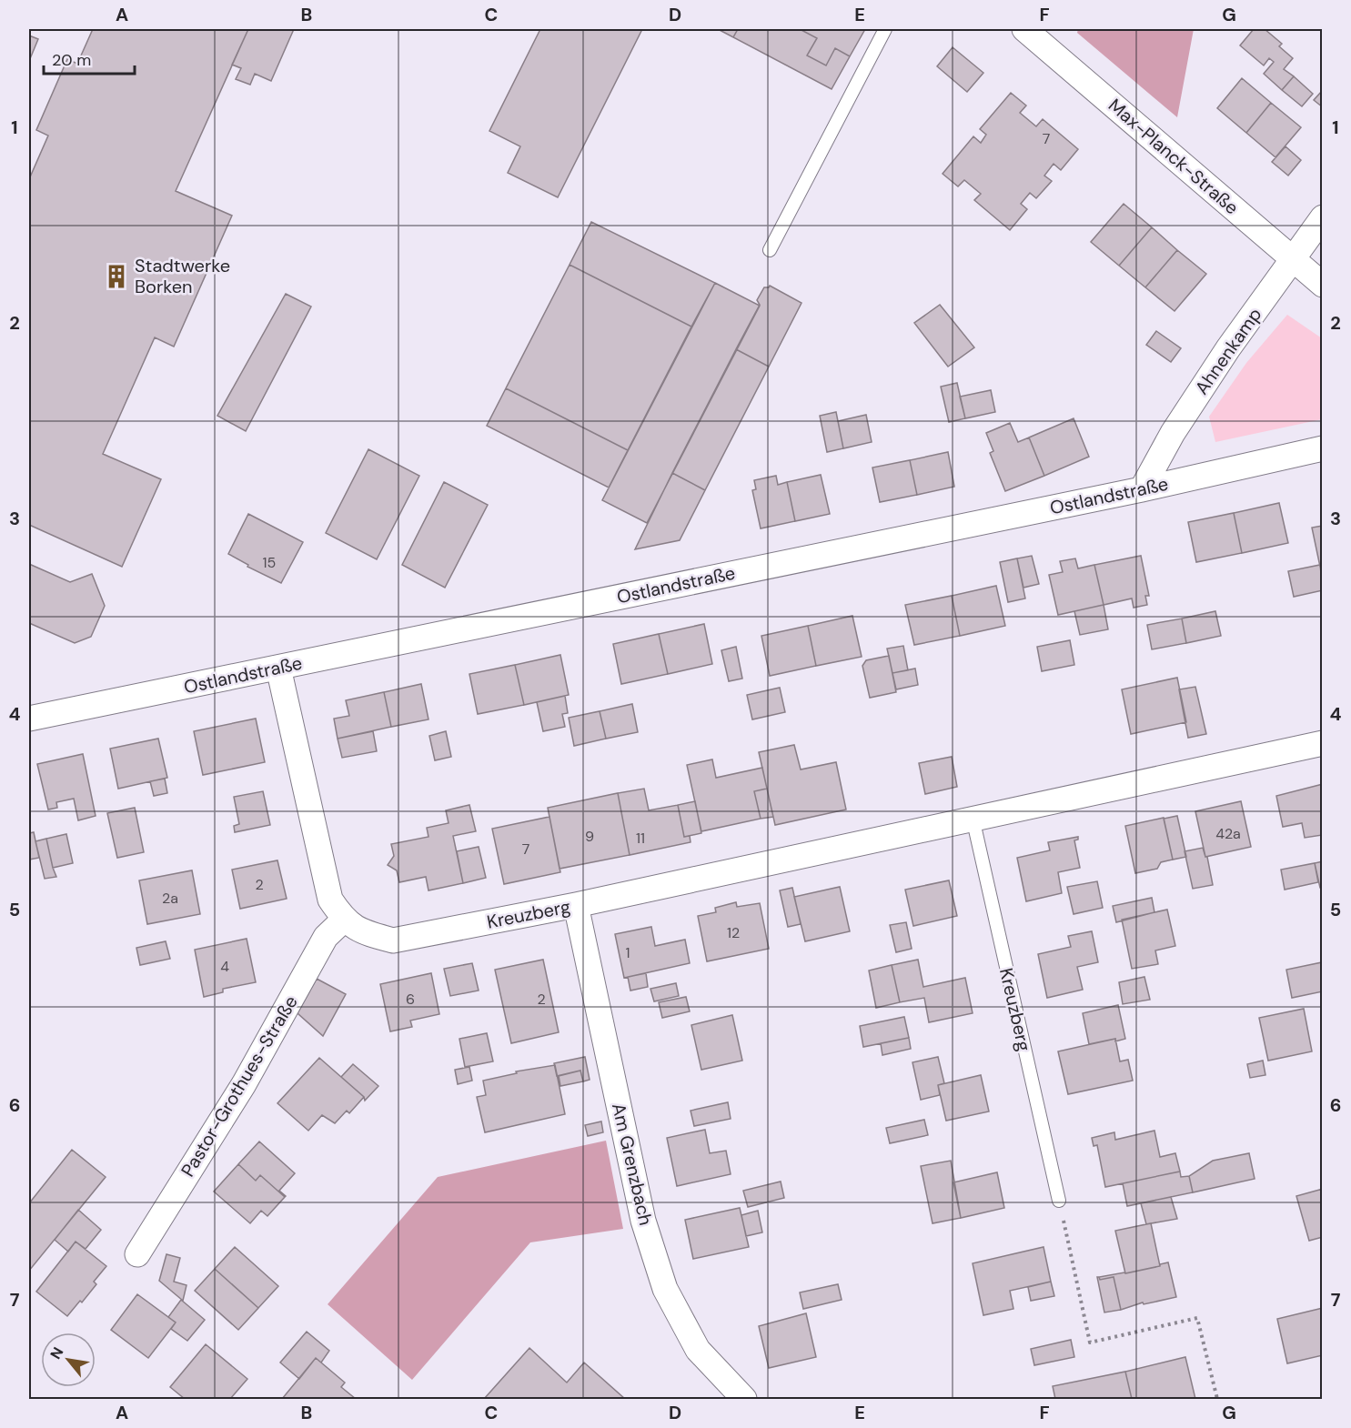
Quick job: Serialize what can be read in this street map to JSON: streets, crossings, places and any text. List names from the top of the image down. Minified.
{"streets":{"street":["Max-Planck-Straße","Ahnenkamp","Ostlandstraße","Kreuzberg","Pastor-Grothues-Straße","Am Grenzbach"]},"crossings":[["Max-Planck-Straße","Ahnenkamp"],["Ahnenkamp","Ostlandstraße"],["Ostlandstraße","Kreuzberg"],["Kreuzberg","Pastor-Grothues-Straße"],["Kreuzberg","Am Grenzbach"]],"places":{"building":["Stadtwerke Borken"]},"house_numbers":["7","15","42a","9","11","7","2","2a","12","1","4","6","2"],"scale_bar":"20 m","north":"top left","grid":{"columns":["A","B","C","D","E","F","G"],"rows":["1","2","3","4","5","6","7"]}}
